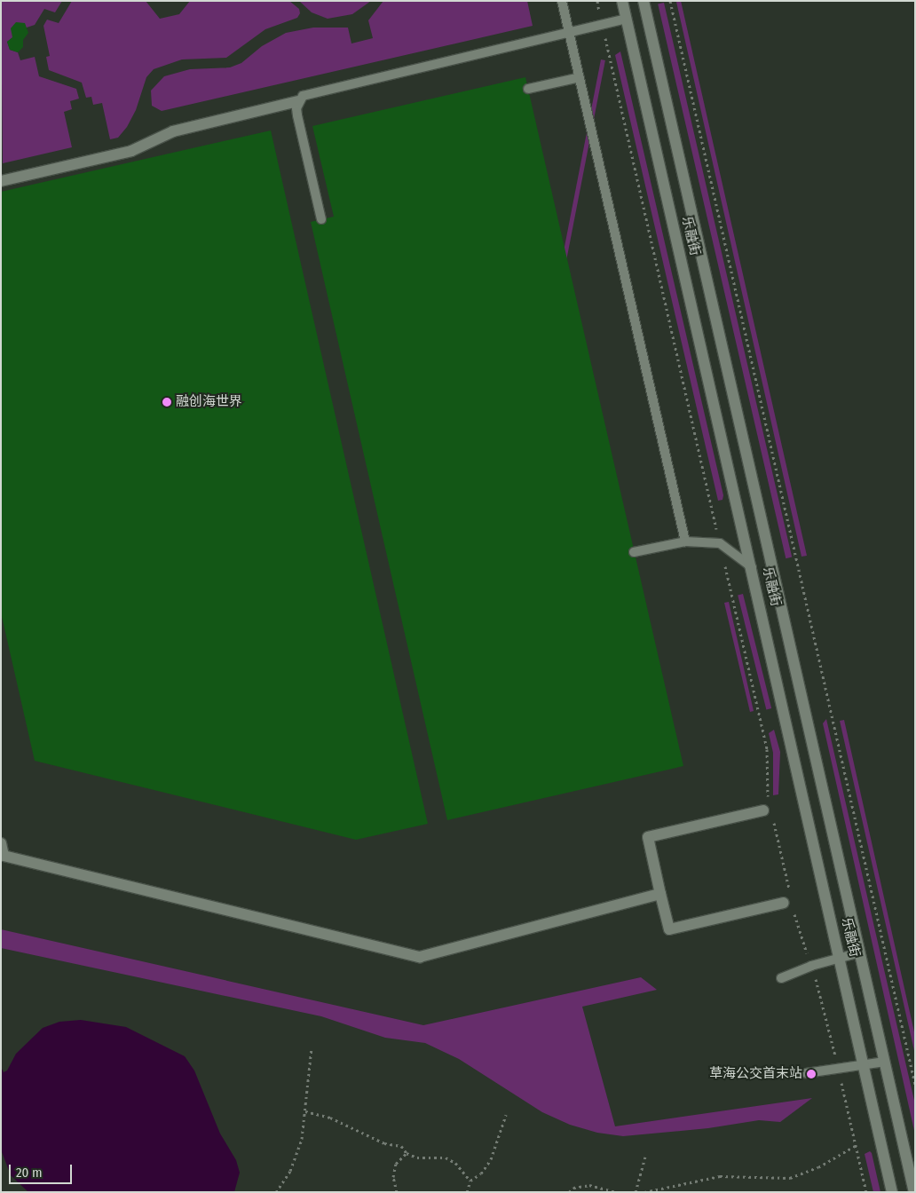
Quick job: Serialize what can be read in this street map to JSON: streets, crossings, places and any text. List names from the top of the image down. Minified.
{"streets":{"street":["乐融街"]},"places":["融创海世界","草海公交首末站"],"scale_bar":"20 m"}
